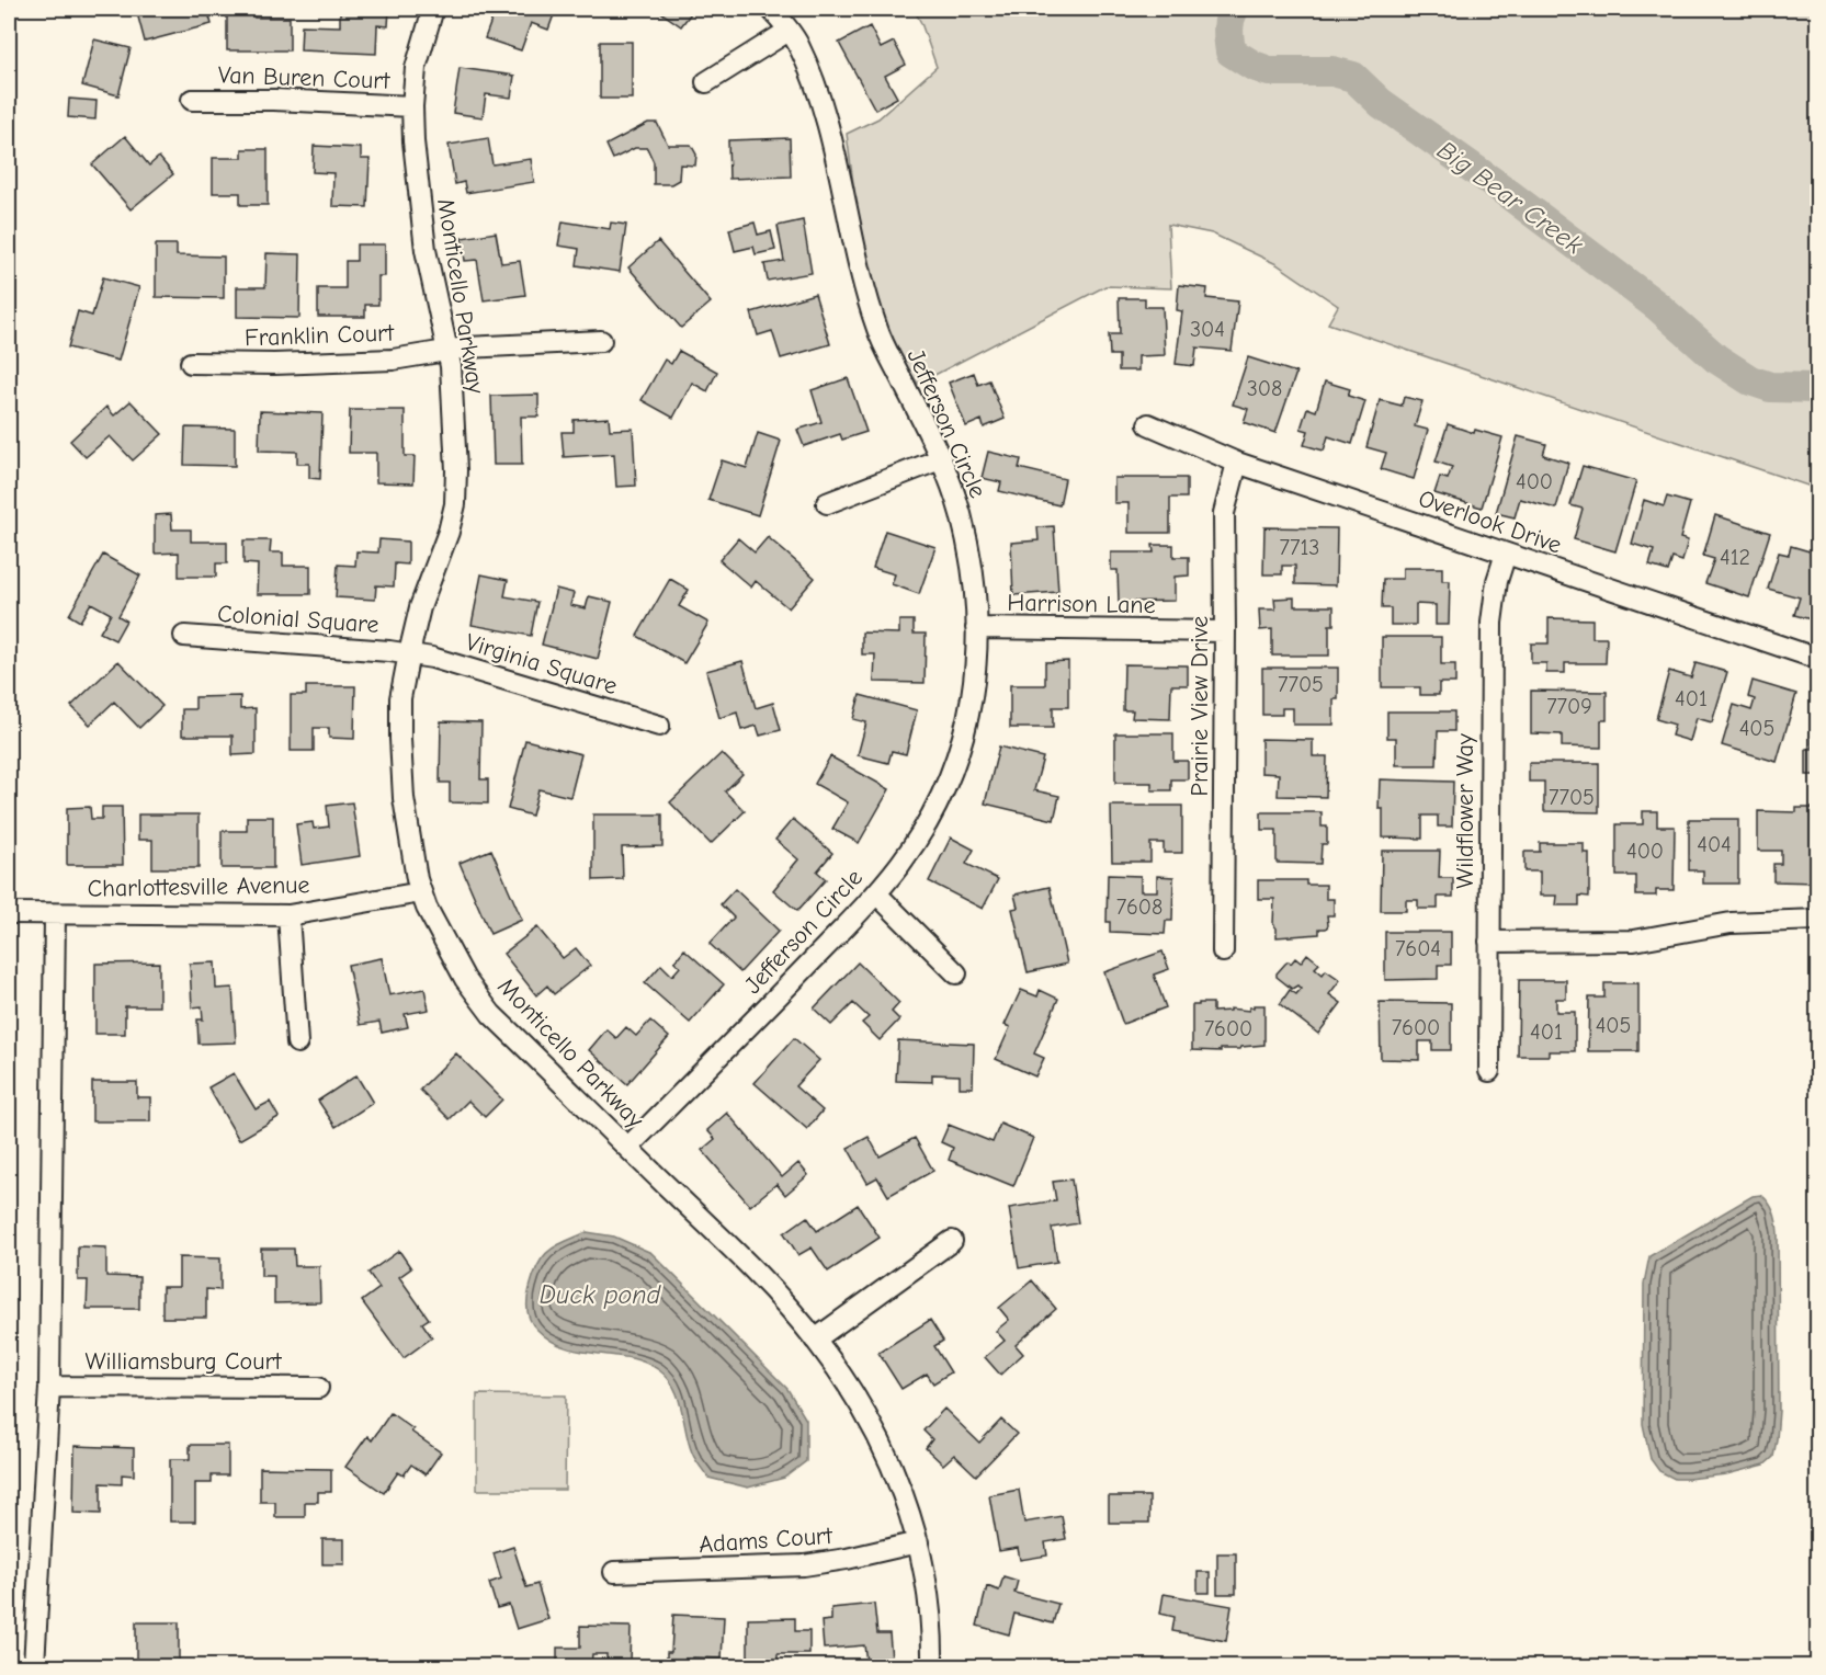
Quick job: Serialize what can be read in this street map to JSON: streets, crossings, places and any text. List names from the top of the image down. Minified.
{"streets":{"street":["Van Buren Court","Monticello Parkway","Franklin Court","Jefferson Circle","Overlook Drive","Harrison Lane","Colonial Square","Virginia Square","Prairie View Drive","Wildflower Way","Charlottesville Avenue","Williamsburg Court","Adams Court"]},"crossings":[["Van Buren Court","Monticello Parkway"],["Monticello Parkway","Franklin Court"],["Monticello Parkway","Jefferson Circle"],["Monticello Parkway","Colonial Square"],["Monticello Parkway","Virginia Square"],["Monticello Parkway","Charlottesville Avenue"],["Monticello Parkway","Adams Court"],["Jefferson Circle","Harrison Lane"],["Overlook Drive","Prairie View Drive"],["Overlook Drive","Wildflower Way"],["Harrison Lane","Prairie View Drive"],["Colonial Square","Virginia Square"]],"water":["Big Bear Creek","Duck pond"],"house_numbers":["304","308","400","7713","412","7705","401","7709","405","7705","404","400","7608","7604","405","7600","7600","401"]}
